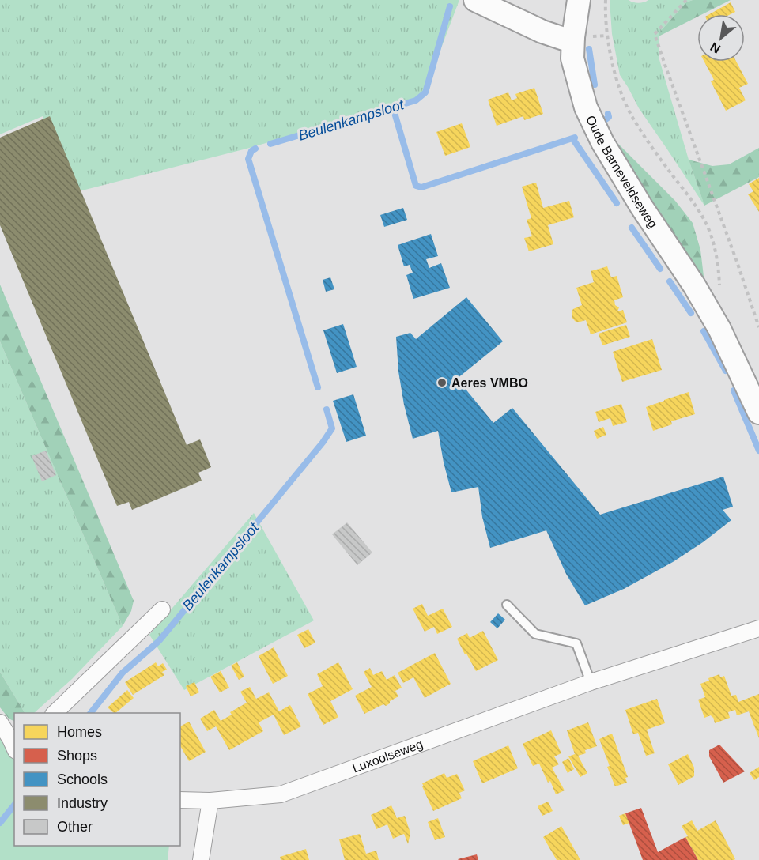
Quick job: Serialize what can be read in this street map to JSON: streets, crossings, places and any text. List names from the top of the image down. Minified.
{"streets":{"street":["Oude Barneveldseweg","Luxoolseweg"]},"water":["Beulenkampsloot"],"places":["Aeres VMBO"],"legend":["Homes","Shops","Schools","Industry","Other"],"north":"bottom left"}
